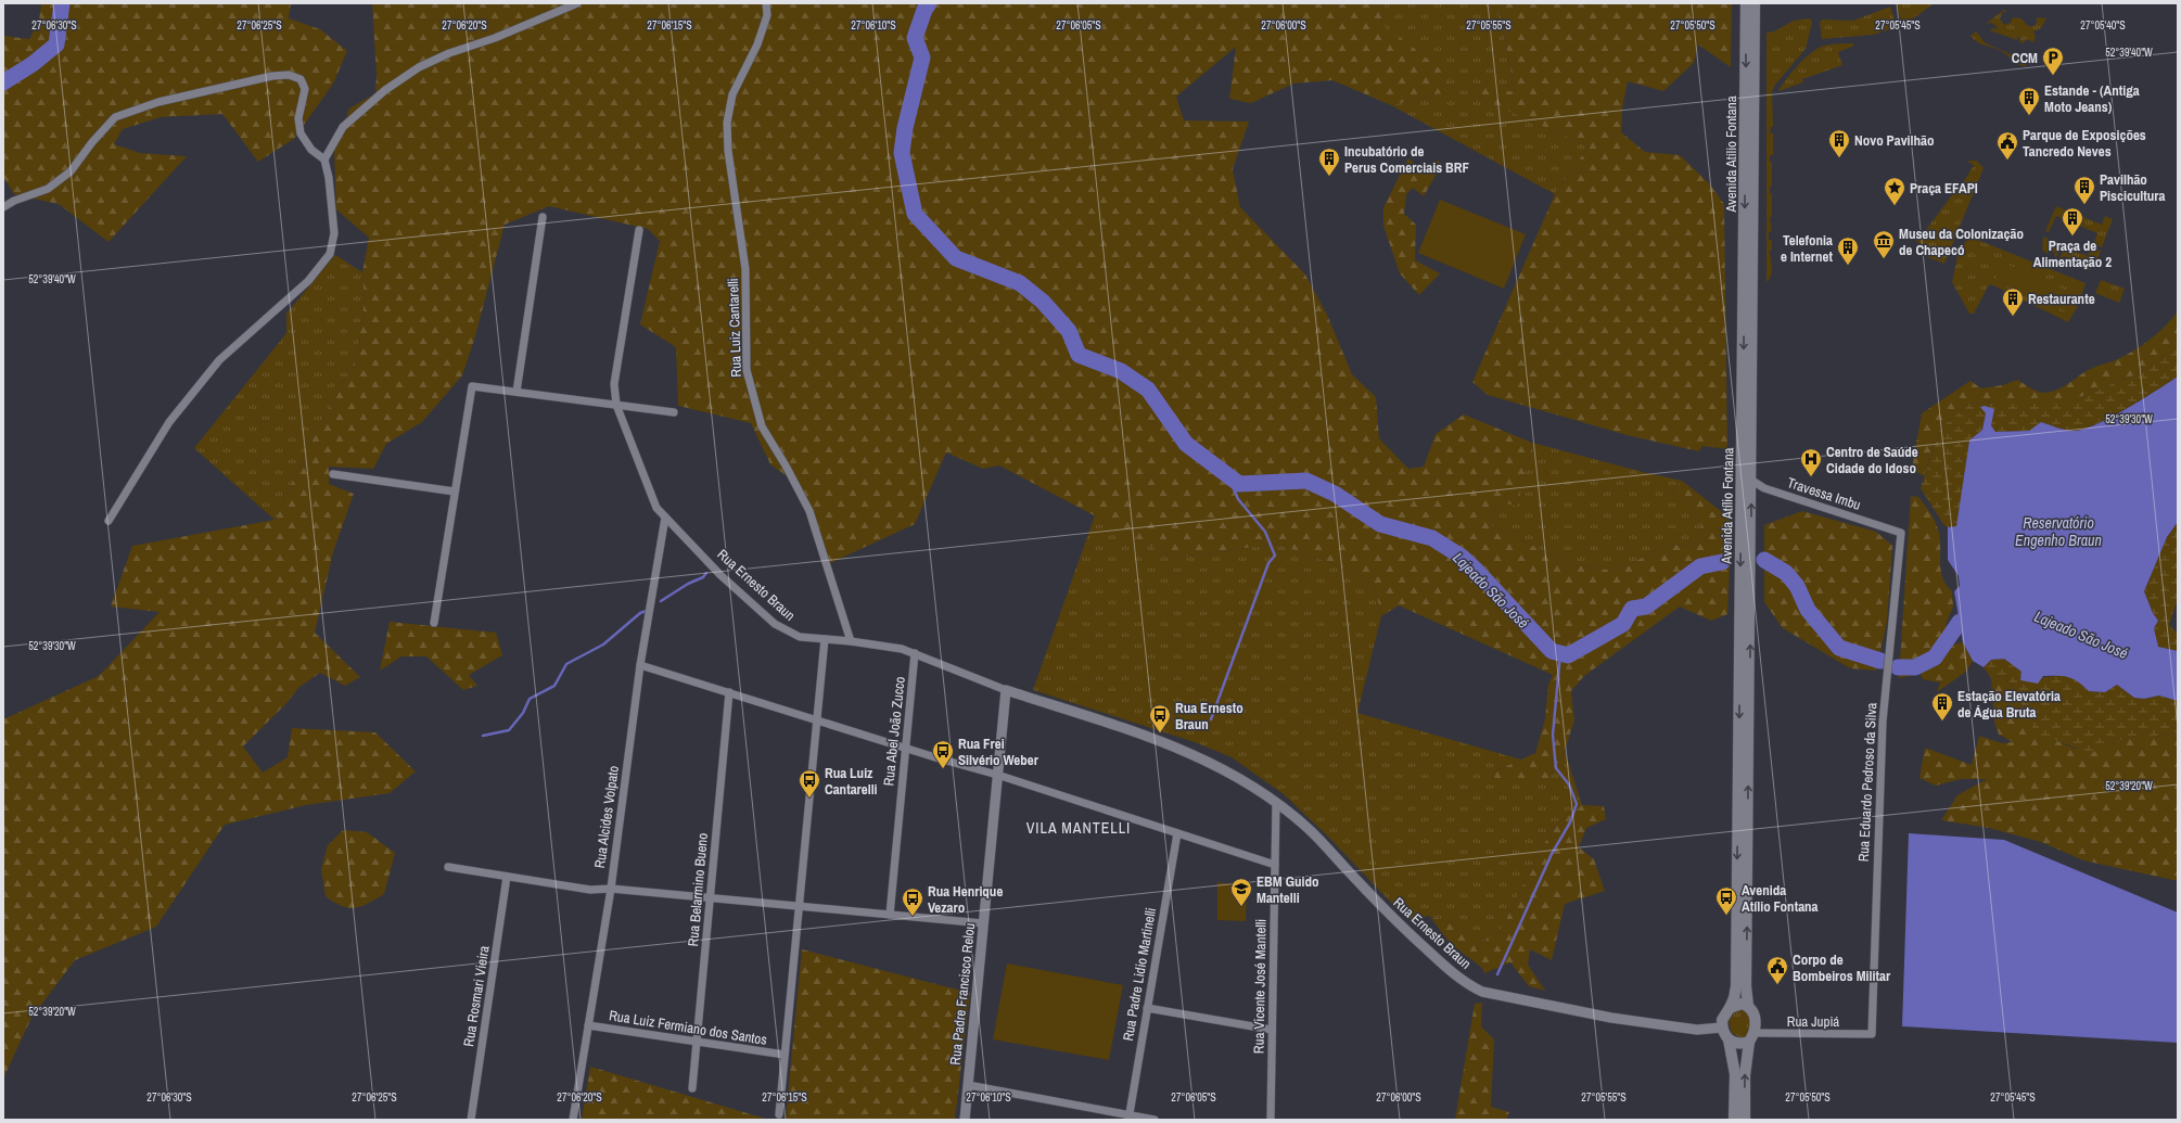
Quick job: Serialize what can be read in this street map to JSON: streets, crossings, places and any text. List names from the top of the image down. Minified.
{"streets":{"main road":["Avenida Atílio Fontana"],"street":["Rua Luiz Cantarelli","Travessa Imbu","Rua Ernesto Braun","Rua Abel João Zucco","Rua Eduardo Pedroso da Silva","Rua Alcides Volpato","Rua Belarmino Bueno","Rua Padre Lidio Martinelli","Rua Vicente José Mantelli","Rua Padre Francisco Relou","Rua Rosmari Vieira","Rua Jupiá","Rua Luiz Fermiano dos Santos"]},"crossings":[["Avenida Atílio Fontana","Travessa Imbu"],["Avenida Atílio Fontana","Rua Ernesto Braun"],["Avenida Atílio Fontana","Rua Jupiá"],["Rua Luiz Cantarelli","Rua Ernesto Braun"],["Travessa Imbu","Rua Eduardo Pedroso da Silva"],["Rua Ernesto Braun","Rua Abel João Zucco"],["Rua Ernesto Braun","Rua Alcides Volpato"],["Rua Ernesto Braun","Rua Vicente José Mantelli"],["Rua Ernesto Braun","Rua Padre Francisco Relou"],["Rua Ernesto Braun","Rua Jupiá"],["Rua Eduardo Pedroso da Silva","Rua Jupiá"],["Rua Alcides Volpato","Rua Luiz Fermiano dos Santos"],["Rua Belarmino Bueno","Rua Luiz Fermiano dos Santos"]],"districts":["VILA MANTELLI"],"water":["Reservatório Engenho Braun","Lajeado São José"],"places":{"parking":["CCM"],"building":["Estande - (Antiga Moto Jeans)","Novo Pavilhão","Incubatório de Perus Comerciais BRF","Pavilhão Piscicultura","Praça de Alimentação 2","Telefonia e Internet","Restaurante","Estação Elevatória de Água Bruta"],"public building":["Parque de Exposições Tancredo Neves","Corpo de Bombeiros Militar"],"place":["Praça EFAPI"],"museum":["Museu da Colonização de Chapecó"],"hospital":["Centro de Saúde Cidade do Idoso"],"bus stop":["Rua Ernesto Braun","Rua Frei Silvério Weber","Rua Luiz Cantarelli","Avenida Atílio Fontana","Rua Henrique Vezaro"],"school or university":["EBM Guido Mantelli"]},"coordinates":["27°06'30\"S","27°06'25\"S","27°06'20\"S","27°06'15\"S","27°06'10\"S","27°06'05\"S","27°06'00\"S","27°05'55\"S","27°05'50\"S","27°05'45\"S","27°05'40\"S","52°39'40\"W","52°39'30\"W","52°39'20\"W"]}
